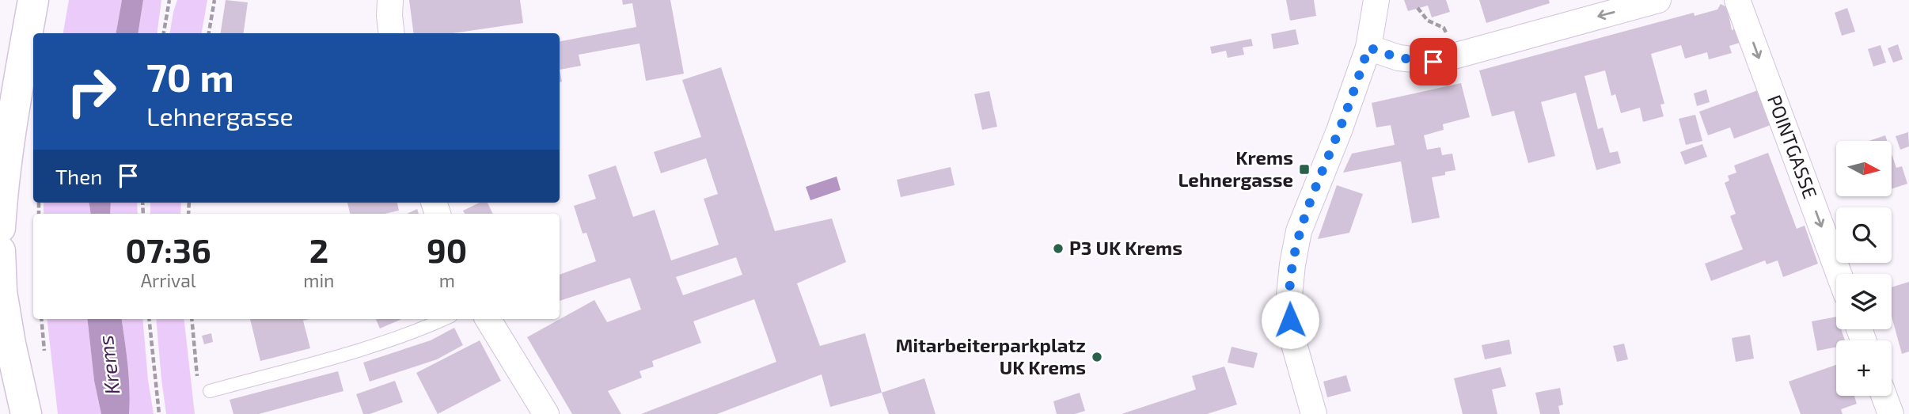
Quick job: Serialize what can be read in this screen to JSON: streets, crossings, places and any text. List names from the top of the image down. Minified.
{"streets":{"street":["POINTGASSE"]},"one_way":["POINTGASSE"],"water":["Krems"],"places":{"transit":["Krems Lehnergasse"],"other":["P3 UK Krems","Mitarbeiterparkplatz UK Krems"]},"north":"right","page":{"turn":["70 m","Lehnergasse"],"map_buttons":"+","then":"Then","eta":["07:36","Arrival","2","min","90","m"]}}
